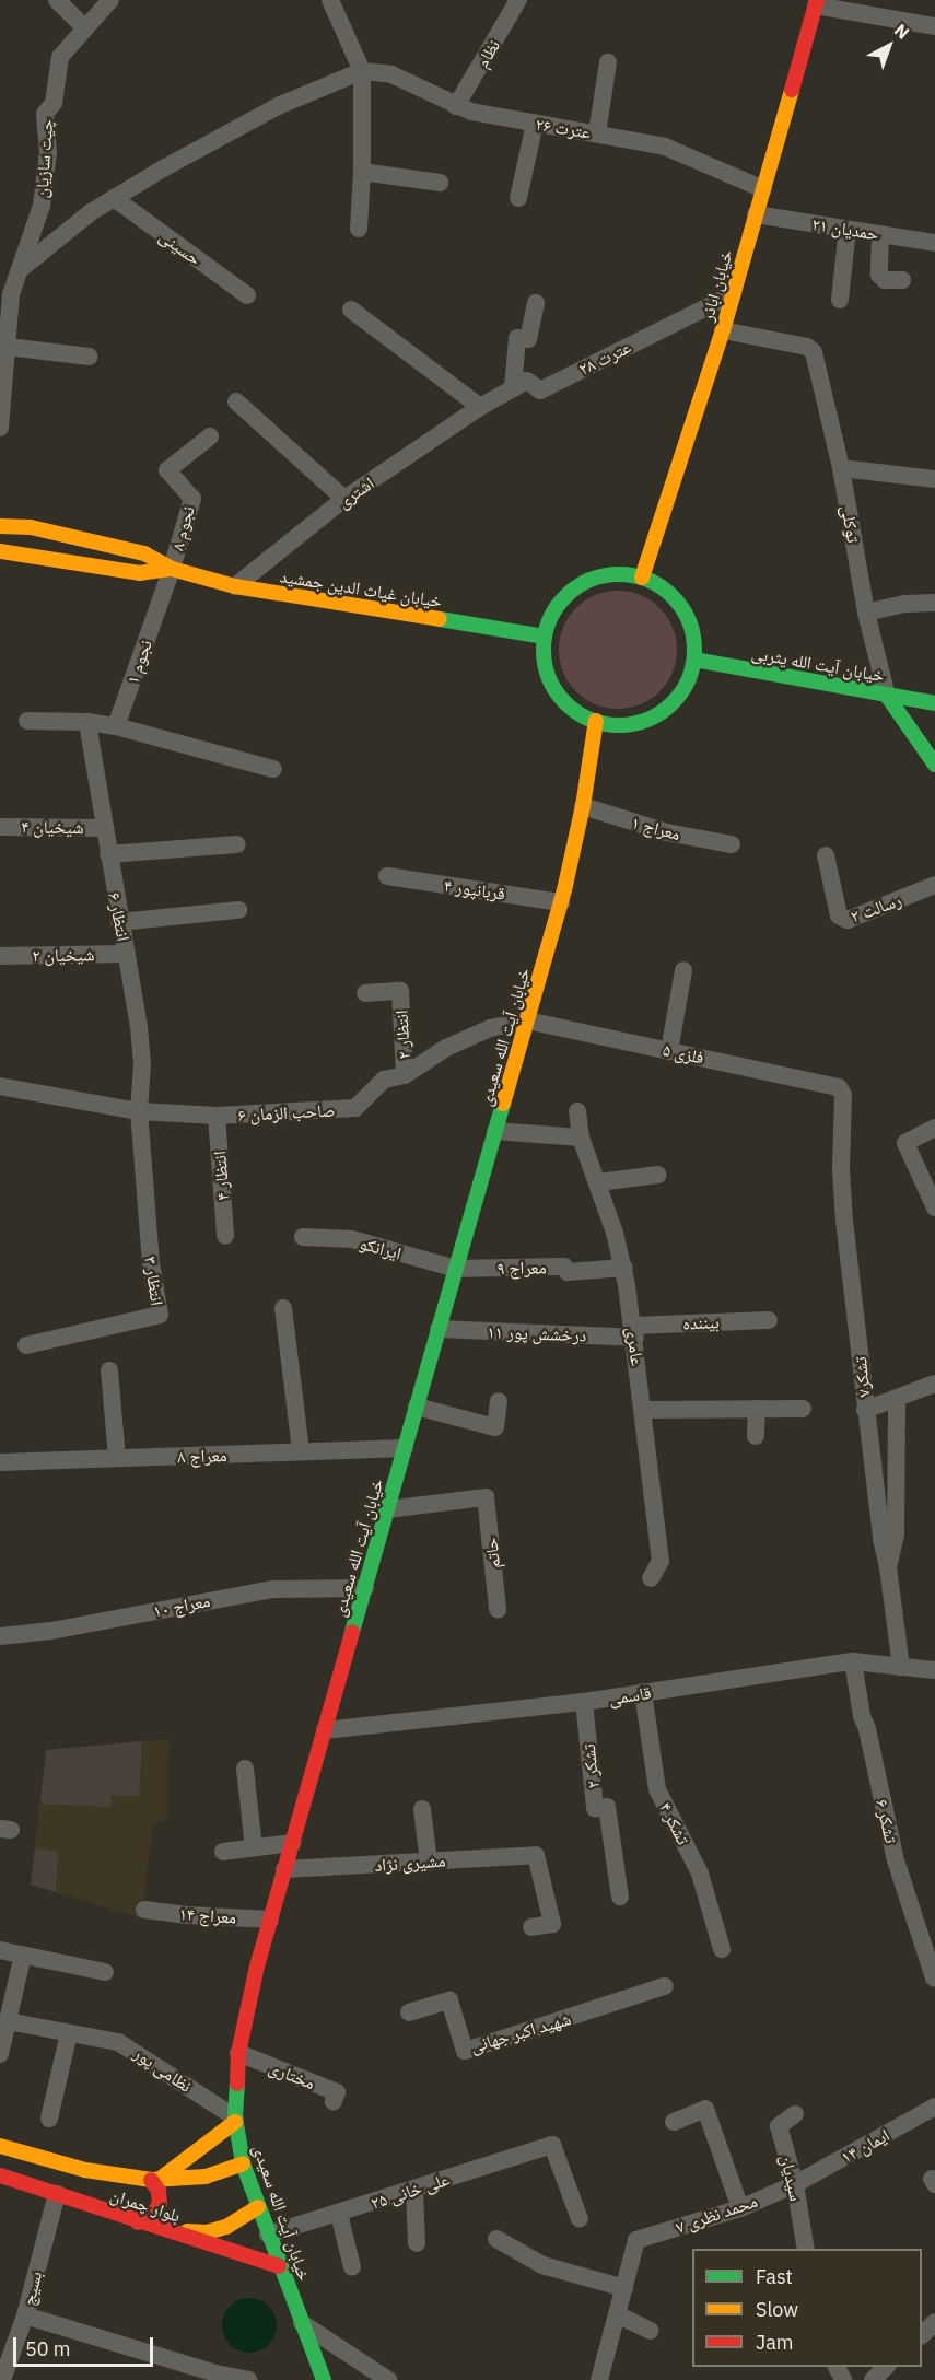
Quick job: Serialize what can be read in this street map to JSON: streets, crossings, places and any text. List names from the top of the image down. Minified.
{"streets":{"main road":["خیابان اباذر","خیابان غیاث الدین جمشید","خیابان آیت الله یثربی","خیابان آیت الله سعیدی","بلوار چمران"],"street":["نظام","عترت ۲۶","چیت سازیان","حمدیان ۲۱","حسینی","عترت ۲۸","اشتری","توکلی","نجوم ۸","نجوم ۱","شیخیان ۴","معراج ۱","قربانپور ۴","رسالت ۲","انتظار ۶","شیخیان ۲","انتظار ۲","فلزی ۵","صاحب الزمان ۶","انتظار ۴","ایرانکو","معراج ۹","انتظار ۳","بیننده","درخشش پور ۱۱","عامری","تشکر۷","معراج ۸","حاتم","معراج ۱۰","قاسمی","تشکر ۲","تشکر ۶","تشکر ۴","مشیری نژاد","معراج ۱۴","شهید اکبر جهانی","نظامی پور","مختاری","ایمان ۱۴","سیدیان","علی خانی ۲۵","محمد نظری ۷","بسیج"]},"crossings":[["نظام","عترت ۲۶"],["عترت ۲۶","خیابان اباذر"],["حمدیان ۲۱","خیابان اباذر"],["خیابان اباذر","عترت ۲۸"],["خیابان اباذر","توکلی"],["خیابان اباذر","خیابان غیاث الدین جمشید"],["خیابان اباذر","خیابان آیت الله یثربی"],["خیابان اباذر","خیابان آیت الله سعیدی"],["اشتری","خیابان غیاث الدین جمشید"],["توکلی","خیابان آیت الله یثربی"],["نجوم ۸","خیابان غیاث الدین جمشید"],["نجوم ۸","نجوم ۱"],["خیابان غیاث الدین جمشید","نجوم ۱"],["خیابان غیاث الدین جمشید","خیابان آیت الله یثربی"],["خیابان غیاث الدین جمشید","خیابان آیت الله سعیدی"],["خیابان آیت الله یثربی","خیابان آیت الله سعیدی"],["شیخیان ۴","انتظار ۶"],["معراج ۱","خیابان آیت الله سعیدی"],["قربانپور ۴","خیابان آیت الله سعیدی"],["انتظار ۶","شیخیان ۲"],["انتظار ۶","صاحب الزمان ۶"],["انتظار ۶","انتظار ۳"],["انتظار ۲","صاحب الزمان ۶"],["خیابان آیت الله سعیدی","فلزی ۵"],["خیابان آیت الله سعیدی","صاحب الزمان ۶"],["خیابان آیت الله سعیدی","ایرانکو"],["خیابان آیت الله سعیدی","معراج ۹"],["خیابان آیت الله سعیدی","درخشش پور ۱۱"],["خیابان آیت الله سعیدی","معراج ۸"],["خیابان آیت الله سعیدی","حاتم"],["خیابان آیت الله سعیدی","معراج ۱۰"],["خیابان آیت الله سعیدی","قاسمی"],["خیابان آیت الله سعیدی","مشیری نژاد"],["خیابان آیت الله سعیدی","معراج ۱۴"],["خیابان آیت الله سعیدی","نظامی پور"],["خیابان آیت الله سعیدی","مختاری"],["خیابان آیت الله سعیدی","علی خانی ۲۵"],["خیابان آیت الله سعیدی","بلوار چمران"],["فلزی ۵","صاحب الزمان ۶"],["فلزی ۵","تشکر۷"],["صاحب الزمان ۶","انتظار ۴"],["صاحب الزمان ۶","انتظار ۳"],["ایرانکو","معراج ۹"],["معراج ۹","عامری"],["بیننده","درخشش پور ۱۱"],["بیننده","عامری"],["درخشش پور ۱۱","عامری"],["تشکر۷","قاسمی"],["قاسمی","تشکر ۲"],["قاسمی","تشکر ۶"],["قاسمی","تشکر ۴"],["ایمان ۱۴","سیدیان"],["ایمان ۱۴","محمد نظری ۷"],["سیدیان","محمد نظری ۷"],["بلوار چمران","بسیج"]],"legend":["Fast","Slow","Jam"],"scale_bar":"50 m","north":"top right"}
